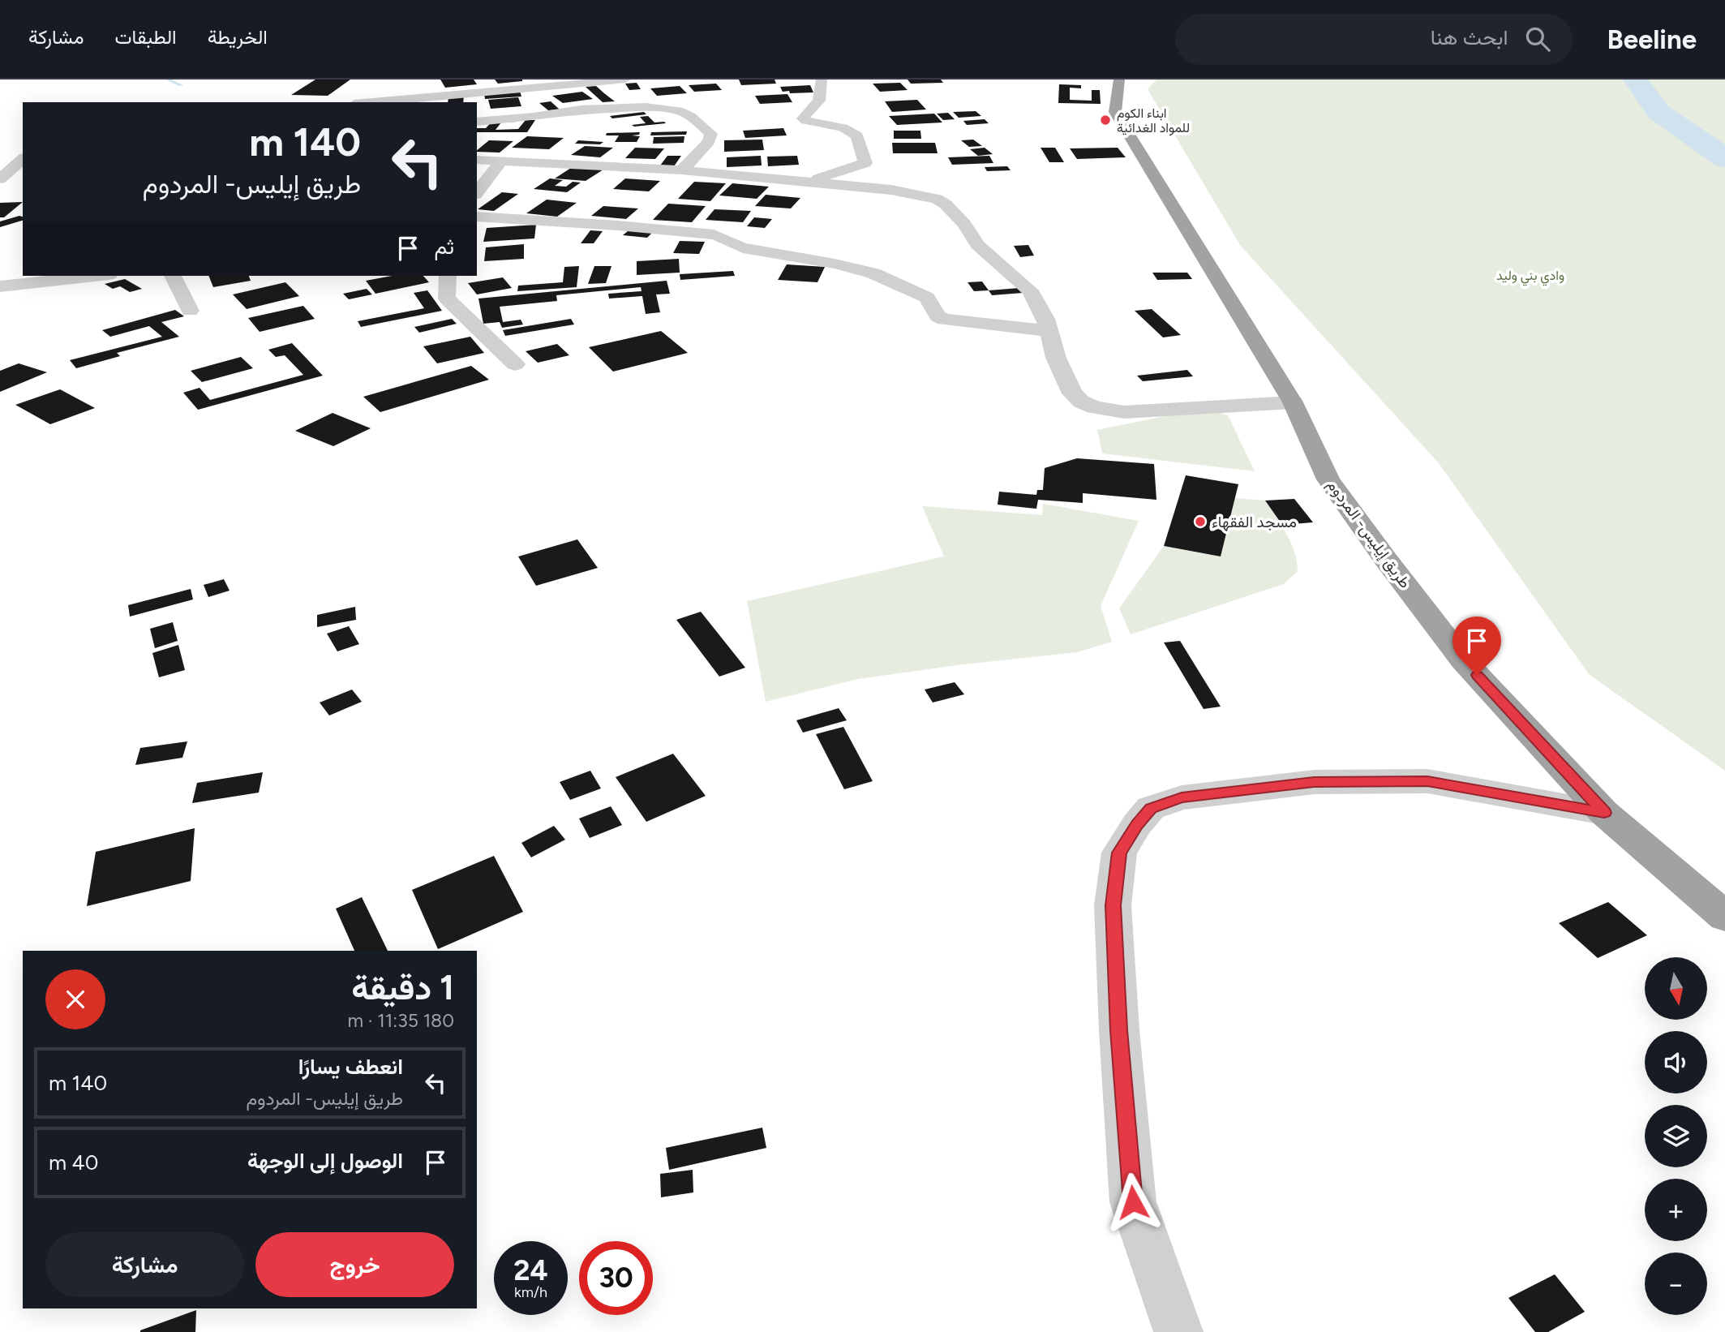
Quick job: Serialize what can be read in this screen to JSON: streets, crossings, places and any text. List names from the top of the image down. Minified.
{"streets":{"highway":["طريق إيليس- المردوم"]},"parks":["وادي بني وليد"],"places":["ابناء الكوم للمواد الغدائية","مسجد الفقهاء"],"north":"bottom","page":{"header":"Beeline","search":"ابحث هنا","nav":["الخريطة","الطبقات","مشاركة"],"turn":["140 m","طريق إيليس- المردوم"],"then":"ثم","heading":["1 دقيقة","180 m · 11:35"],"map_buttons":["+","−"],"list":[{"name":"انعطف يسارًا","note":"طريق إيليس- المردوم","value":"140 m"},{"name":"الوصول إلى الوجهة","value":"40 m"}],"buttons":["خروج","مشاركة"],"speed":"24 km/h","limit":"30"}}
